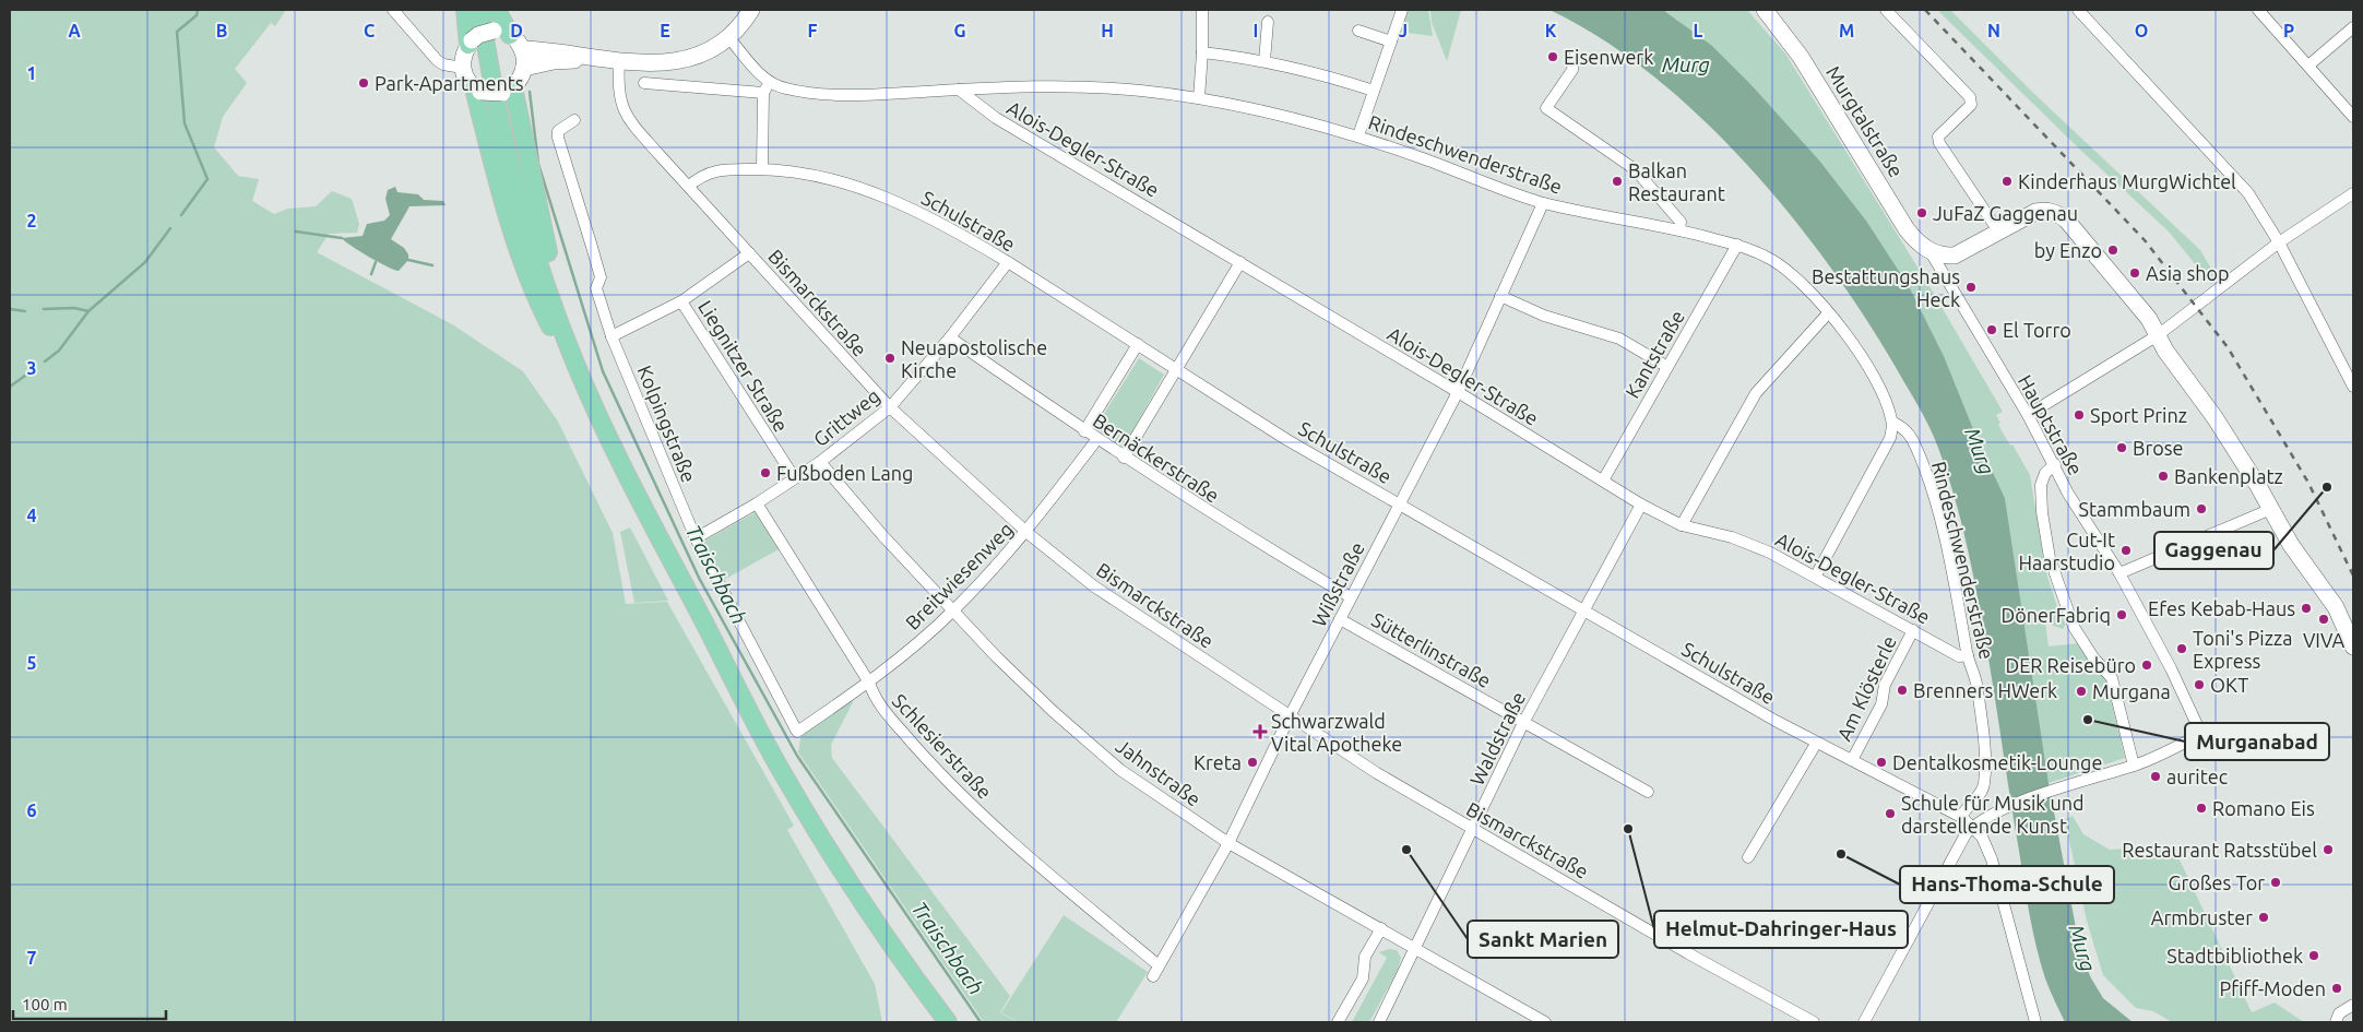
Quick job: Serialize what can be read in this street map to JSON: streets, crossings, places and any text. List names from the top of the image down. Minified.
{"streets":{"street":["Murgtalstraße","Alois-Degler-Straße","Rindeschwenderstraße","Schulstraße","Bismarckstraße","Kantstraße","Liegnitzer Straße","Grittweg","Kolpingstraße","Hauptstraße","Bernäckerstraße","Breitwiesenweg","Wißstraße","Sütterlinstraße","Am Klösterle","Waldstraße","Schlesierstraße","Jahnstraße"]},"crossings":[["Murgtalstraße","Hauptstraße"],["Alois-Degler-Straße","Rindeschwenderstraße"],["Alois-Degler-Straße","Kantstraße"],["Alois-Degler-Straße","Wißstraße"],["Alois-Degler-Straße","Am Klösterle"],["Alois-Degler-Straße","Waldstraße"],["Rindeschwenderstraße","Schulstraße"],["Rindeschwenderstraße","Kantstraße"],["Rindeschwenderstraße","Wißstraße"],["Schulstraße","Bismarckstraße"],["Schulstraße","Grittweg"],["Schulstraße","Wißstraße"],["Schulstraße","Am Klösterle"],["Schulstraße","Waldstraße"],["Bismarckstraße","Grittweg"],["Bismarckstraße","Breitwiesenweg"],["Bismarckstraße","Wißstraße"],["Bismarckstraße","Waldstraße"],["Liegnitzer Straße","Grittweg"],["Grittweg","Kolpingstraße"],["Grittweg","Bernäckerstraße"],["Grittweg","Schlesierstraße"],["Grittweg","Jahnstraße"],["Kolpingstraße","Breitwiesenweg"],["Bernäckerstraße","Breitwiesenweg"],["Bernäckerstraße","Wißstraße"],["Breitwiesenweg","Schlesierstraße"],["Breitwiesenweg","Jahnstraße"],["Wißstraße","Sütterlinstraße"],["Wißstraße","Schlesierstraße"],["Wißstraße","Jahnstraße"],["Sütterlinstraße","Waldstraße"],["Waldstraße","Jahnstraße"]],"water":["Murg","Traischbach"],"places":{"other":["Eisenwerk","Park-Apartments","Balkan Restaurant","Kinderhaus MurgWichtel","JuFaZ Gaggenau","by Enzo","Asia shop","Bestattungshaus Heck","El Torro","Neuapostolische Kirche","Sport Prinz","Brose","Fußboden Lang","Bankenplatz","Gaggenau","Stammbaum","Cut-It Haarstudio","Efes Kebab-Haus","DönerFabriq","VIVA","Toni's Pizza Express","DER Reisebüro","OKT","Brenners HWerk","Murgana","Murganabad","Kreta","Dentalkosmetik-Lounge","auritec","Romano Eis","Schule für Musik und darstellende Kunst","Helmut-Dahringer-Haus","Sankt Marien","Restaurant Ratsstübel","Hans-Thoma-Schule","Großes Tor","Armbruster","Stadtbibliothek","Pfiff-Moden"],"health":["Schwarzwald Vital Apotheke"]},"scale_bar":"100 m","grid":{"columns":["A","B","C","D","E","F","G","H","I","J","K","L","M","N","O","P"],"rows":["1","2","3","4","5","6","7"]}}
